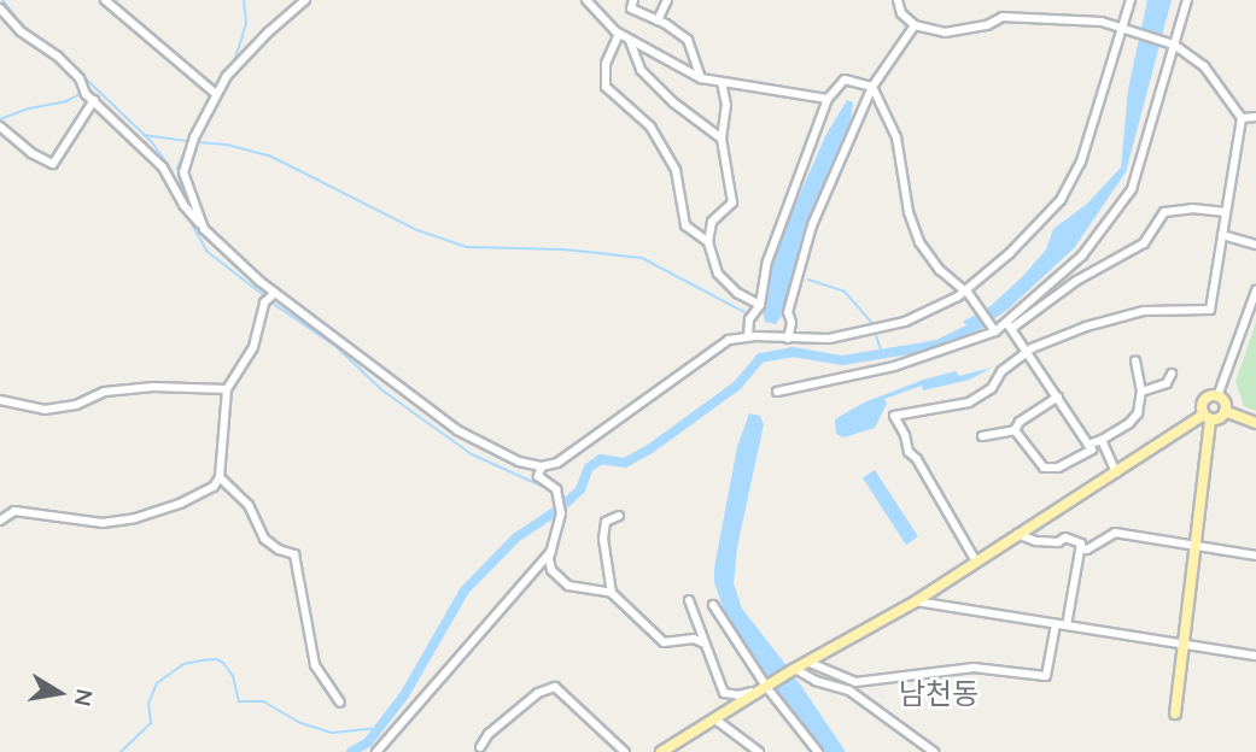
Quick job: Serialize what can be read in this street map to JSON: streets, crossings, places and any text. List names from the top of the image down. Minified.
{"districts":["남천동"],"north":"right"}
